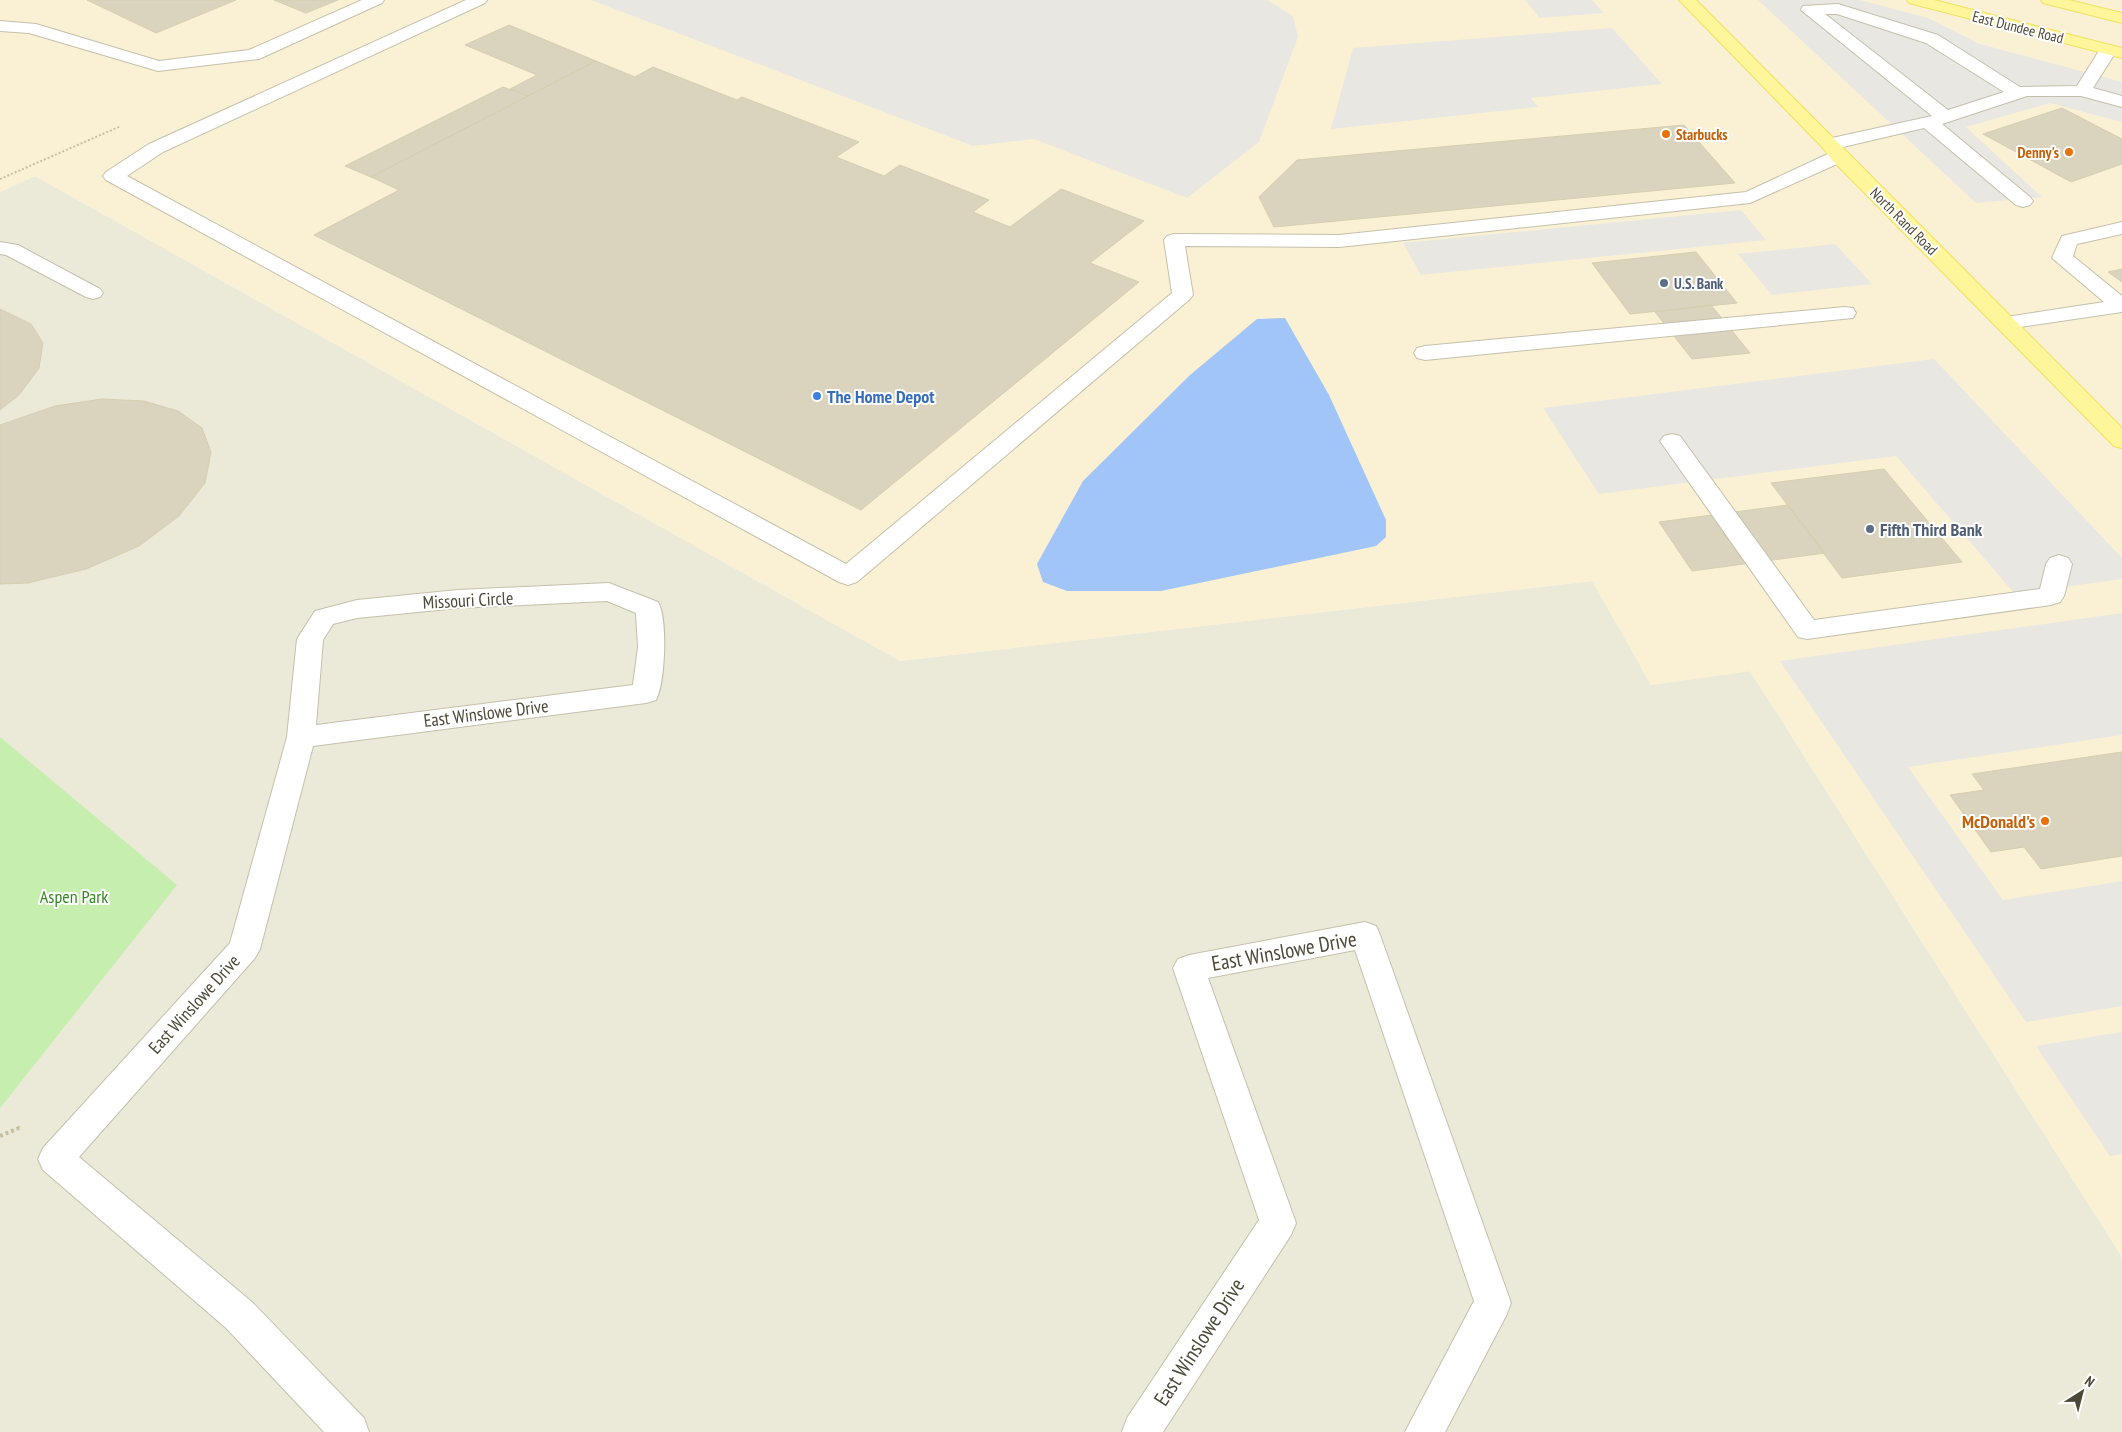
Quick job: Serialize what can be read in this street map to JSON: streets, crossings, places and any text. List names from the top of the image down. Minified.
{"streets":{"main road":["East Dundee Road","North Rand Road"],"street":["Missouri Circle","East Winslowe Drive"]},"crossings":[["Missouri Circle","East Winslowe Drive"]],"parks":["Aspen Park"],"places":["Starbucks","Denny's","U.S. Bank","The Home Depot","Fifth Third Bank","McDonald's"],"north":"top right"}
